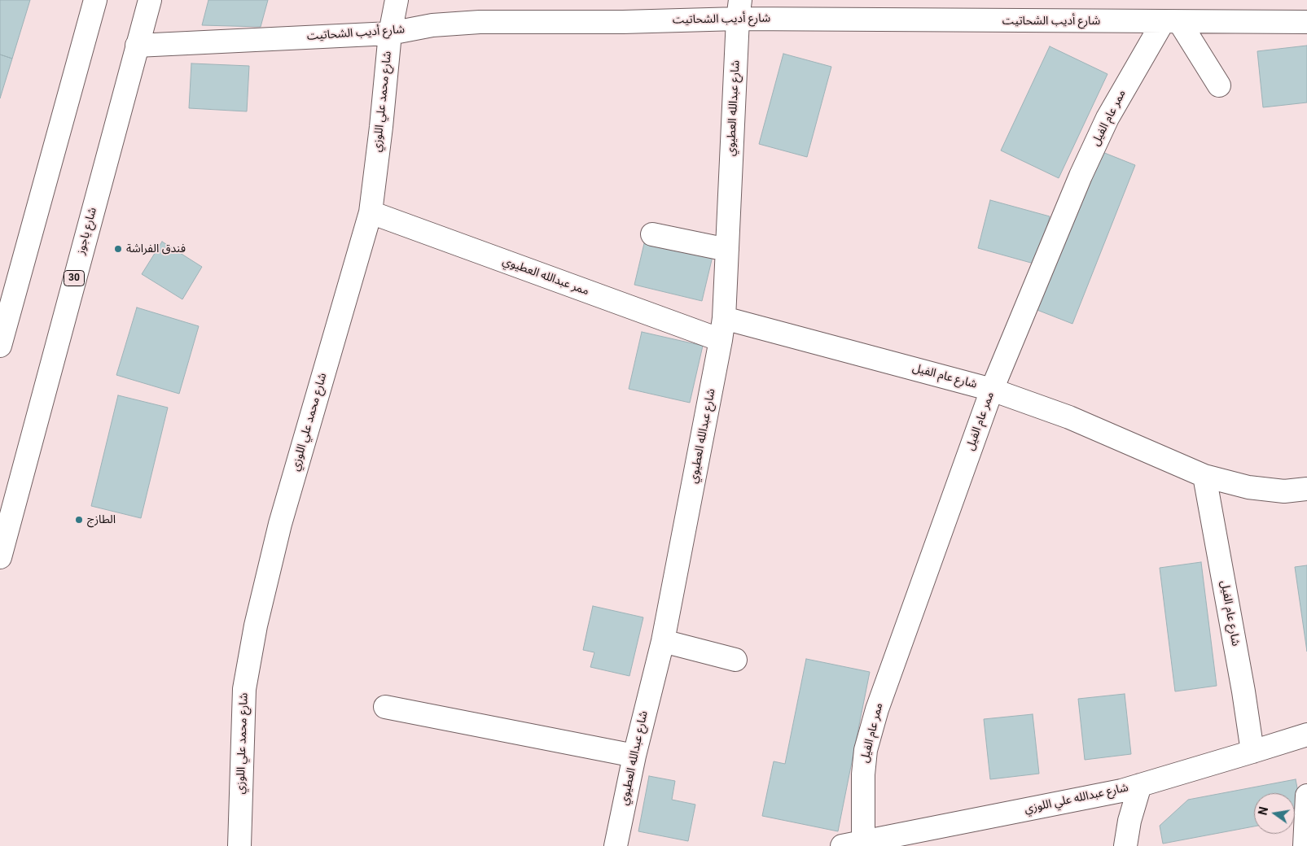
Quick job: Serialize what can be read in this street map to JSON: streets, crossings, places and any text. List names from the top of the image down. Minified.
{"streets":{"street":["شارع أديب الشحاتيت","شارع محمد علي اللوزي","شارع عبدالله العطيوي","ممر عام الفيل","شارع ياجوز","ممر عبدالله العطيوي","30","شارع عام الفيل","شارع عبدالله علي اللوزي"]},"crossings":[["شارع أديب الشحاتيت","شارع محمد علي اللوزي"],["شارع أديب الشحاتيت","شارع عبدالله العطيوي"],["شارع أديب الشحاتيت","ممر عام الفيل"],["شارع أديب الشحاتيت","شارع ياجوز"],["شارع محمد علي اللوزي","ممر عبدالله العطيوي"],["شارع عبدالله العطيوي","ممر عبدالله العطيوي"],["شارع عبدالله العطيوي","شارع عام الفيل"],["ممر عام الفيل","شارع عام الفيل"],["ممر عام الفيل","شارع عبدالله علي اللوزي"],["شارع عام الفيل","شارع عبدالله علي اللوزي"]],"places":["فندق الفراشة","الطازج"],"north":"left"}
